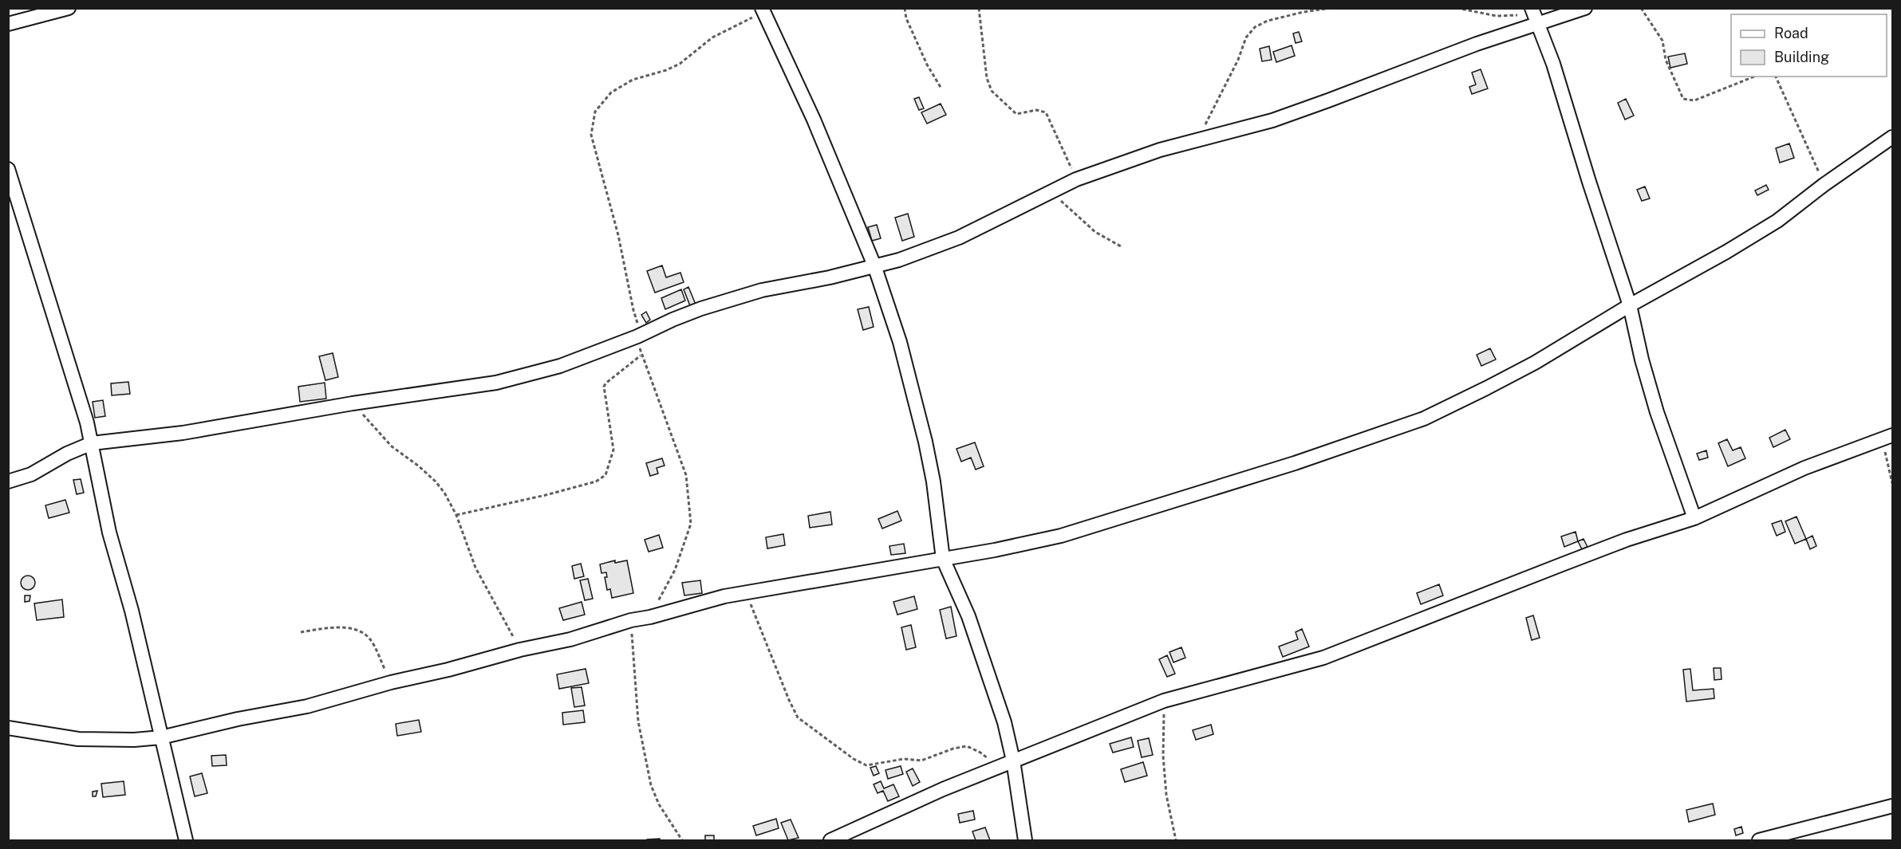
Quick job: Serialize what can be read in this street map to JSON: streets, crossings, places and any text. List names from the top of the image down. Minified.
{"legend":["Road","Building"]}
